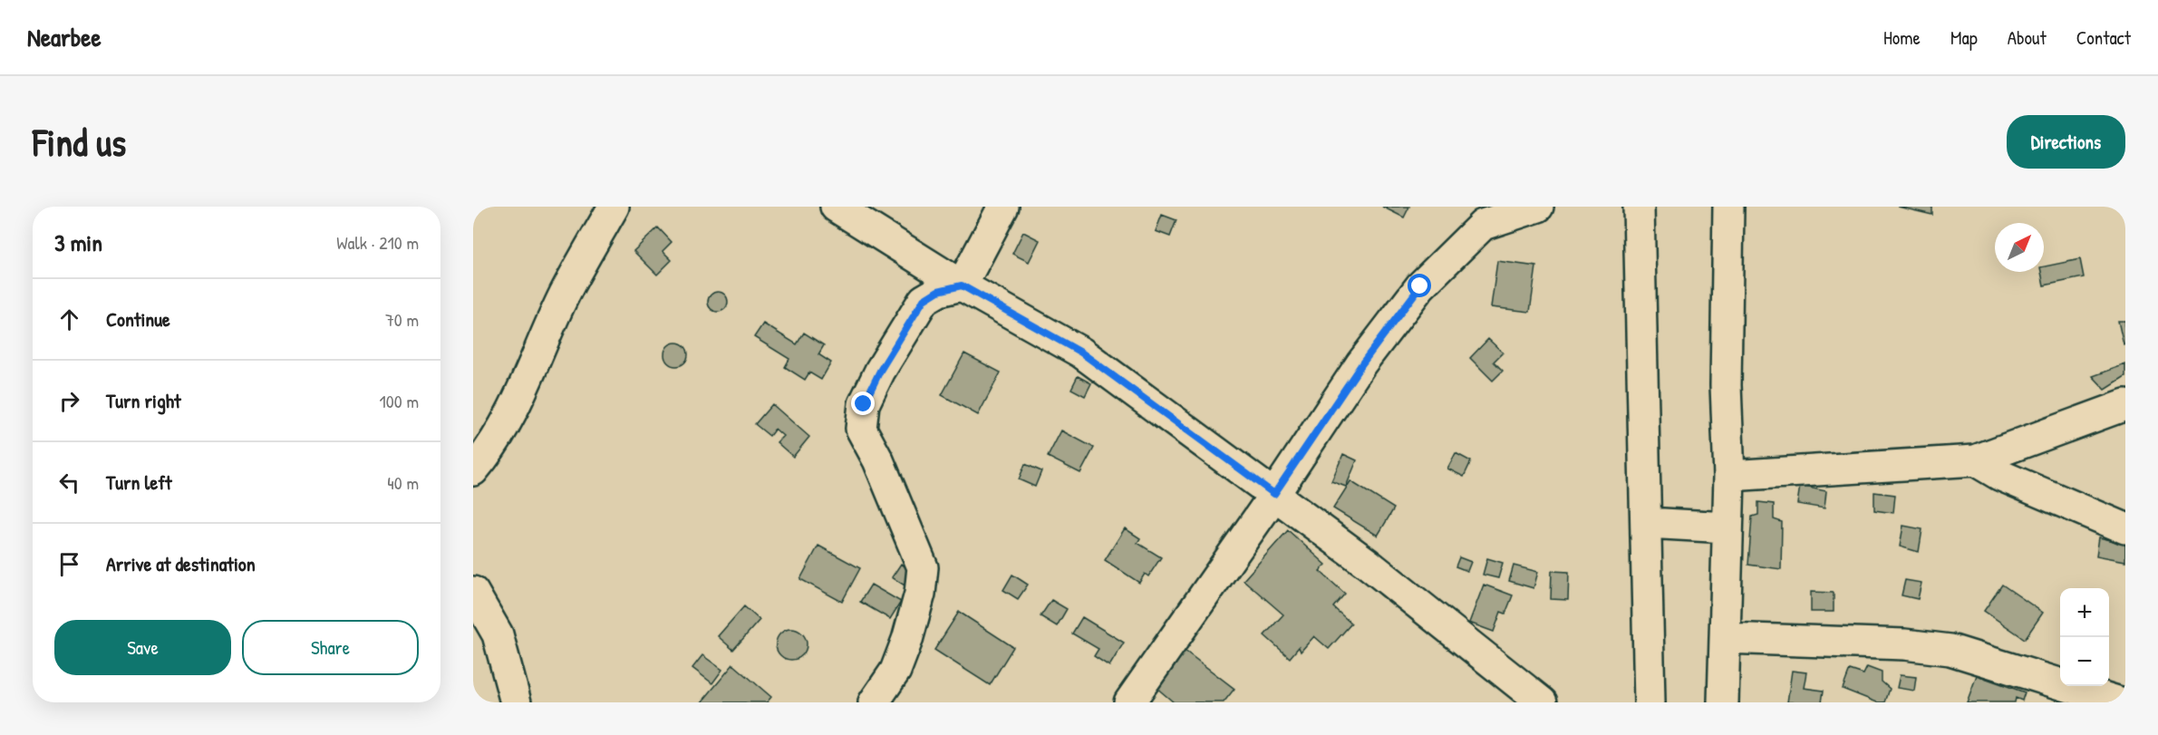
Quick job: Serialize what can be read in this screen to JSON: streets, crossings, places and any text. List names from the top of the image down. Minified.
{"north":"top right","page":{"header":"Nearbee","nav":["Home","Map","About","Contact"],"buttons":["Directions",["Save","Share"]],"title":"Find us","heading":["3 min","Walk · 210 m"],"list":[["Continue","70 m"],["Turn right","100 m"],["Turn left","40 m"],"Arrive at destination"],"map_buttons":["+","−"]}}
